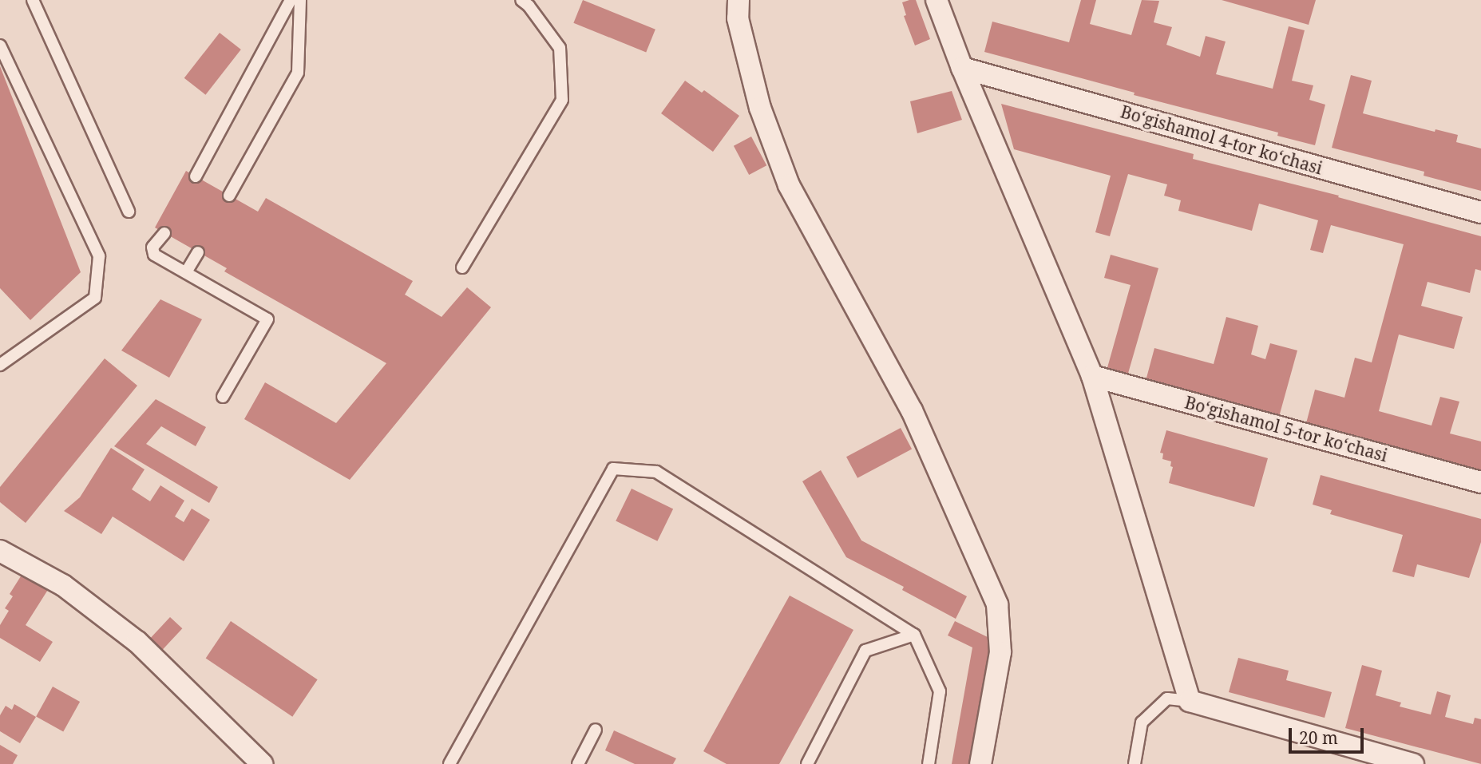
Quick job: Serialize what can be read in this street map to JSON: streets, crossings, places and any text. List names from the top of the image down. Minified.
{"streets":{"street":["Boʻgishamol 4-tor koʻchasi","Boʻgishamol 5-tor koʻchasi"]},"scale_bar":"20 m"}
